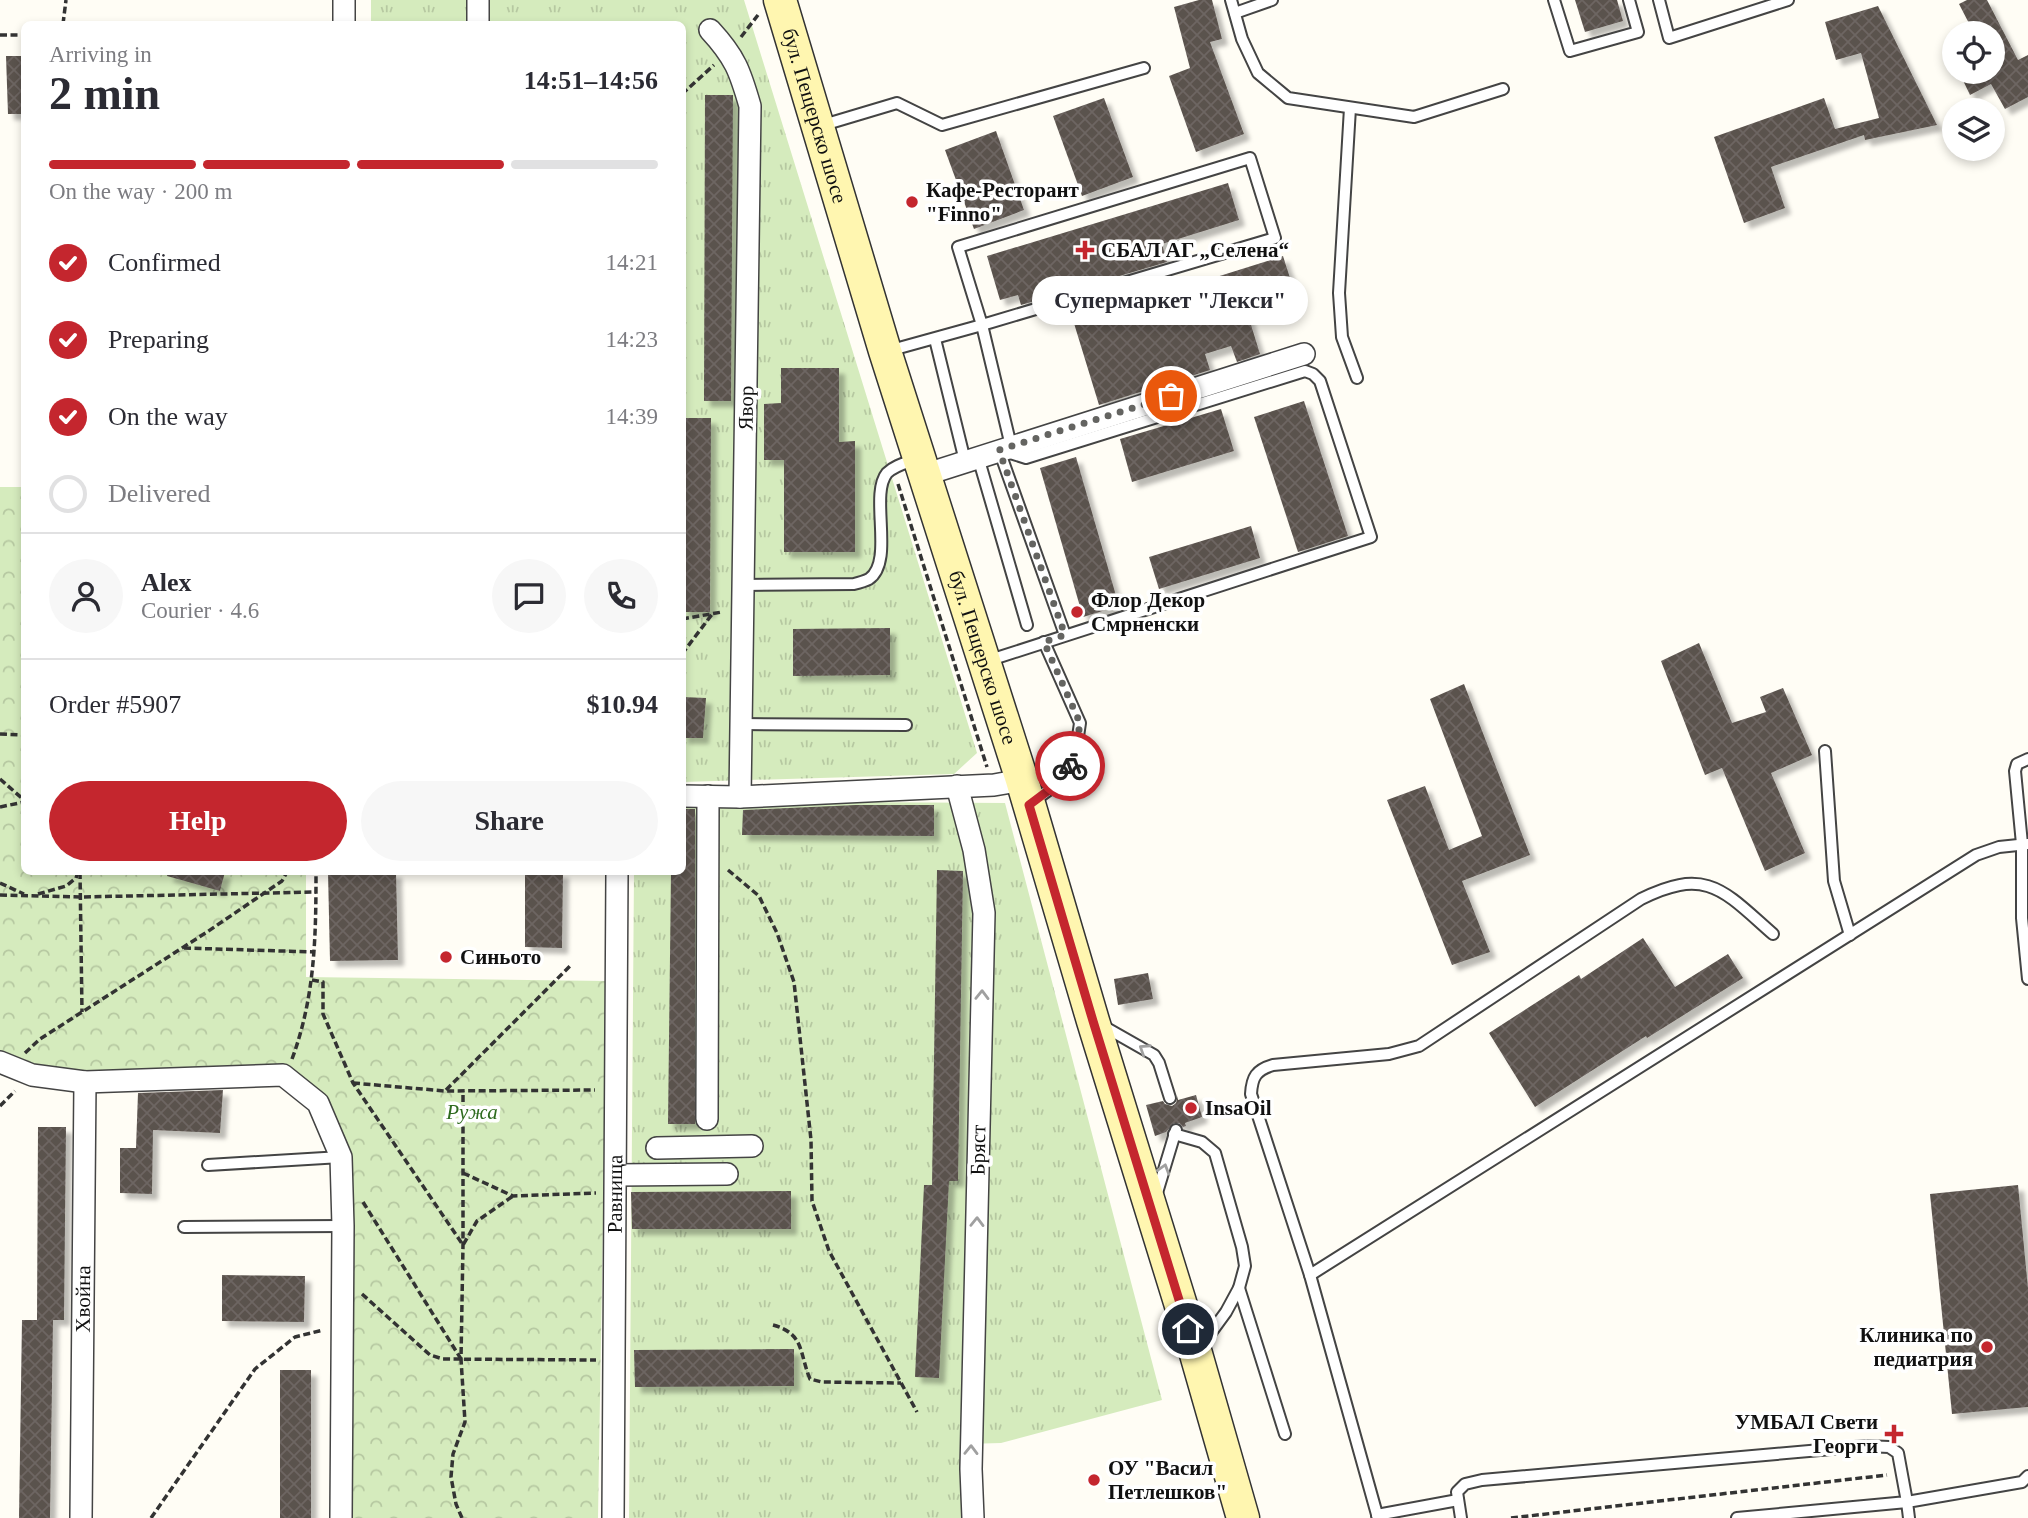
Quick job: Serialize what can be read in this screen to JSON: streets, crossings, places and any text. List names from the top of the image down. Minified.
{"streets":{"main road":["бул. Пещерско шосе"],"street":["Явор","Бряст","Равнища","Хвойна"]},"one_way":["Бряст"],"parks":["Ружа"],"places":{"other":["Кафе-Ресторант \"Finno\"","Супермаркет \"Лекси\"","Флор Декор Смрненски","Синьото","InsaOil","Клиника по педиатрия","ОУ \"Васил Петлешков\""],"health":["СБАЛ АГ „Селена“","УМБАЛ Свети Георги"]},"page":{"heading":["2 min","Arriving in","14:51–14:56"],"panel":["Alex","Courier · 4.6","Order #5907","$10.94"],"bar":"On the way · 200 m","list":[["Confirmed","14:21"],["Preparing","14:23"],["On the way","14:39"],"Delivered"],"bubble":"Супермаркет \"Лекси\"","buttons":["Help","Share"]}}
